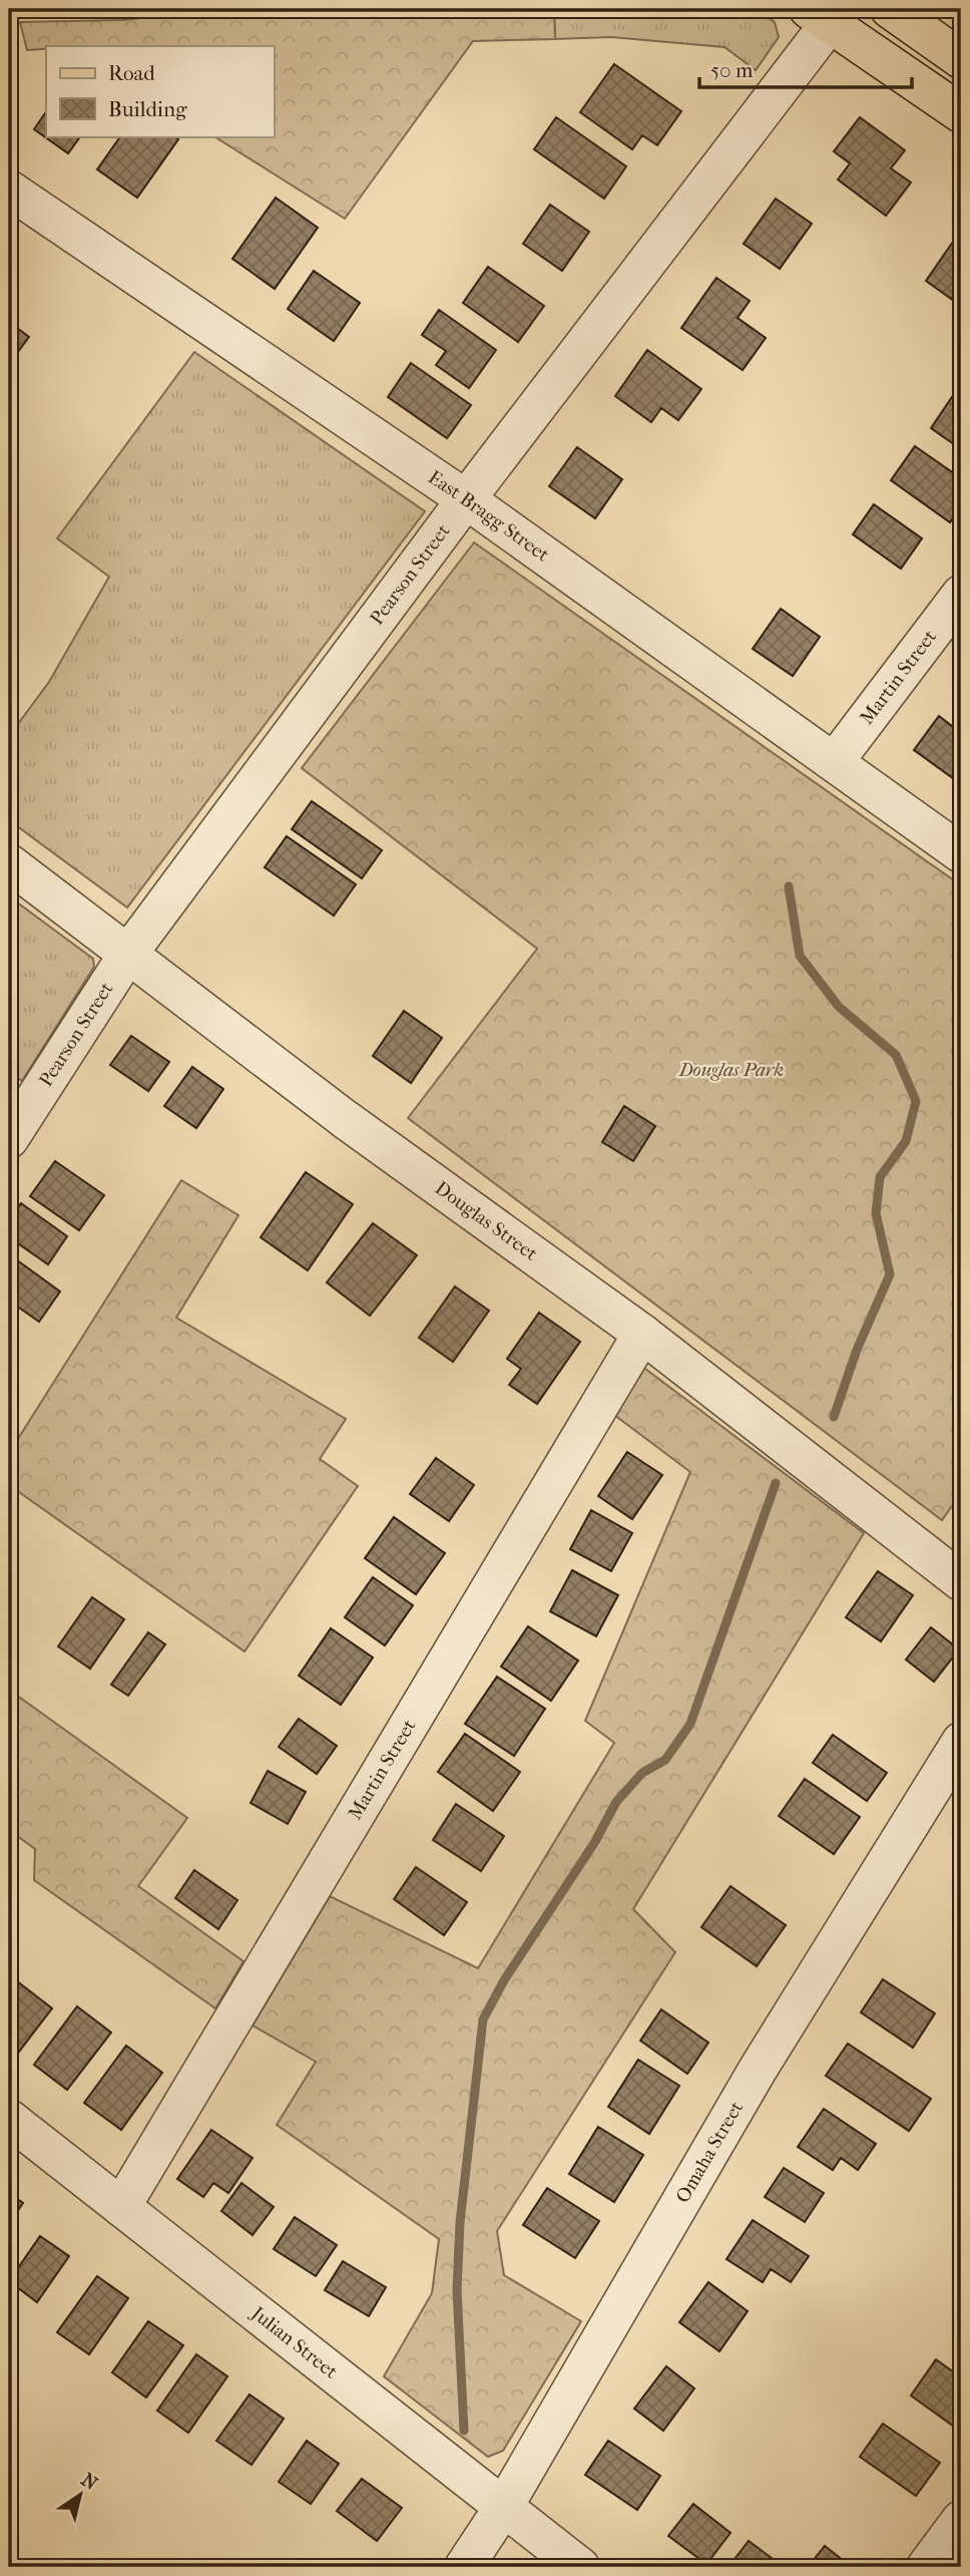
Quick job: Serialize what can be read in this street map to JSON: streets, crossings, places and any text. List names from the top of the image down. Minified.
{"streets":{"street":["East Bragg Street","Pearson Street","Martin Street","Douglas Street","Omaha Street","Julian Street"]},"crossings":[["East Bragg Street","Pearson Street"],["East Bragg Street","Martin Street"],["Pearson Street","Douglas Street"],["Martin Street","Douglas Street"],["Martin Street","Julian Street"],["Omaha Street","Julian Street"]],"parks":["Douglas Park"],"legend":["Road","Building"],"scale_bar":"50 m","north":"top right"}
